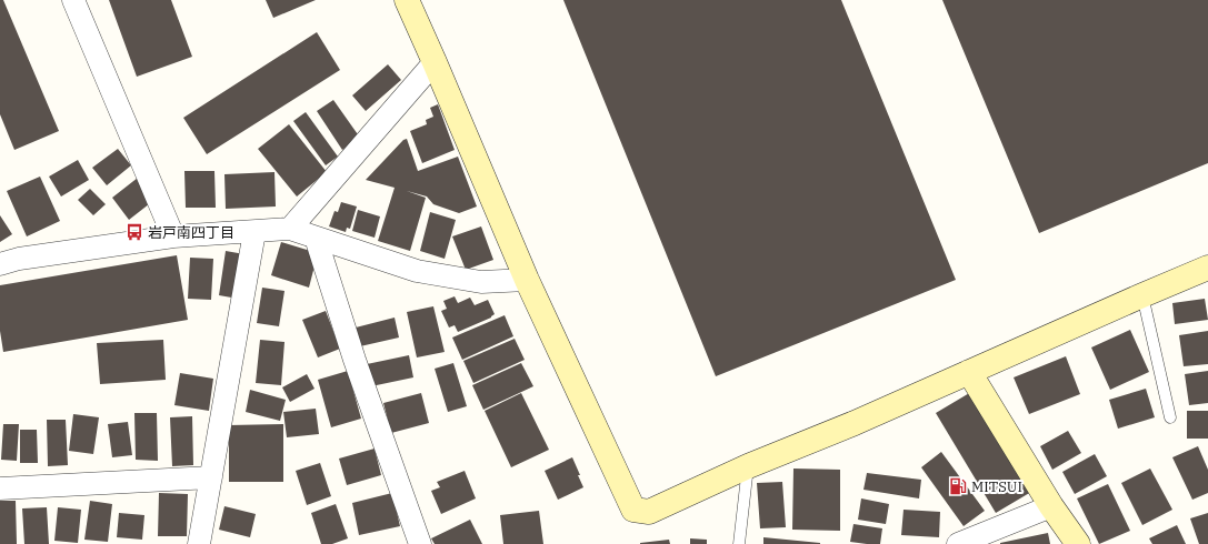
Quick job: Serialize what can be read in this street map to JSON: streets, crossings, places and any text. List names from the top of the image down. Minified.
{"places":{"bus stop":["岩戸南四丁目"],"fuel station":["MITSUI"]}}
